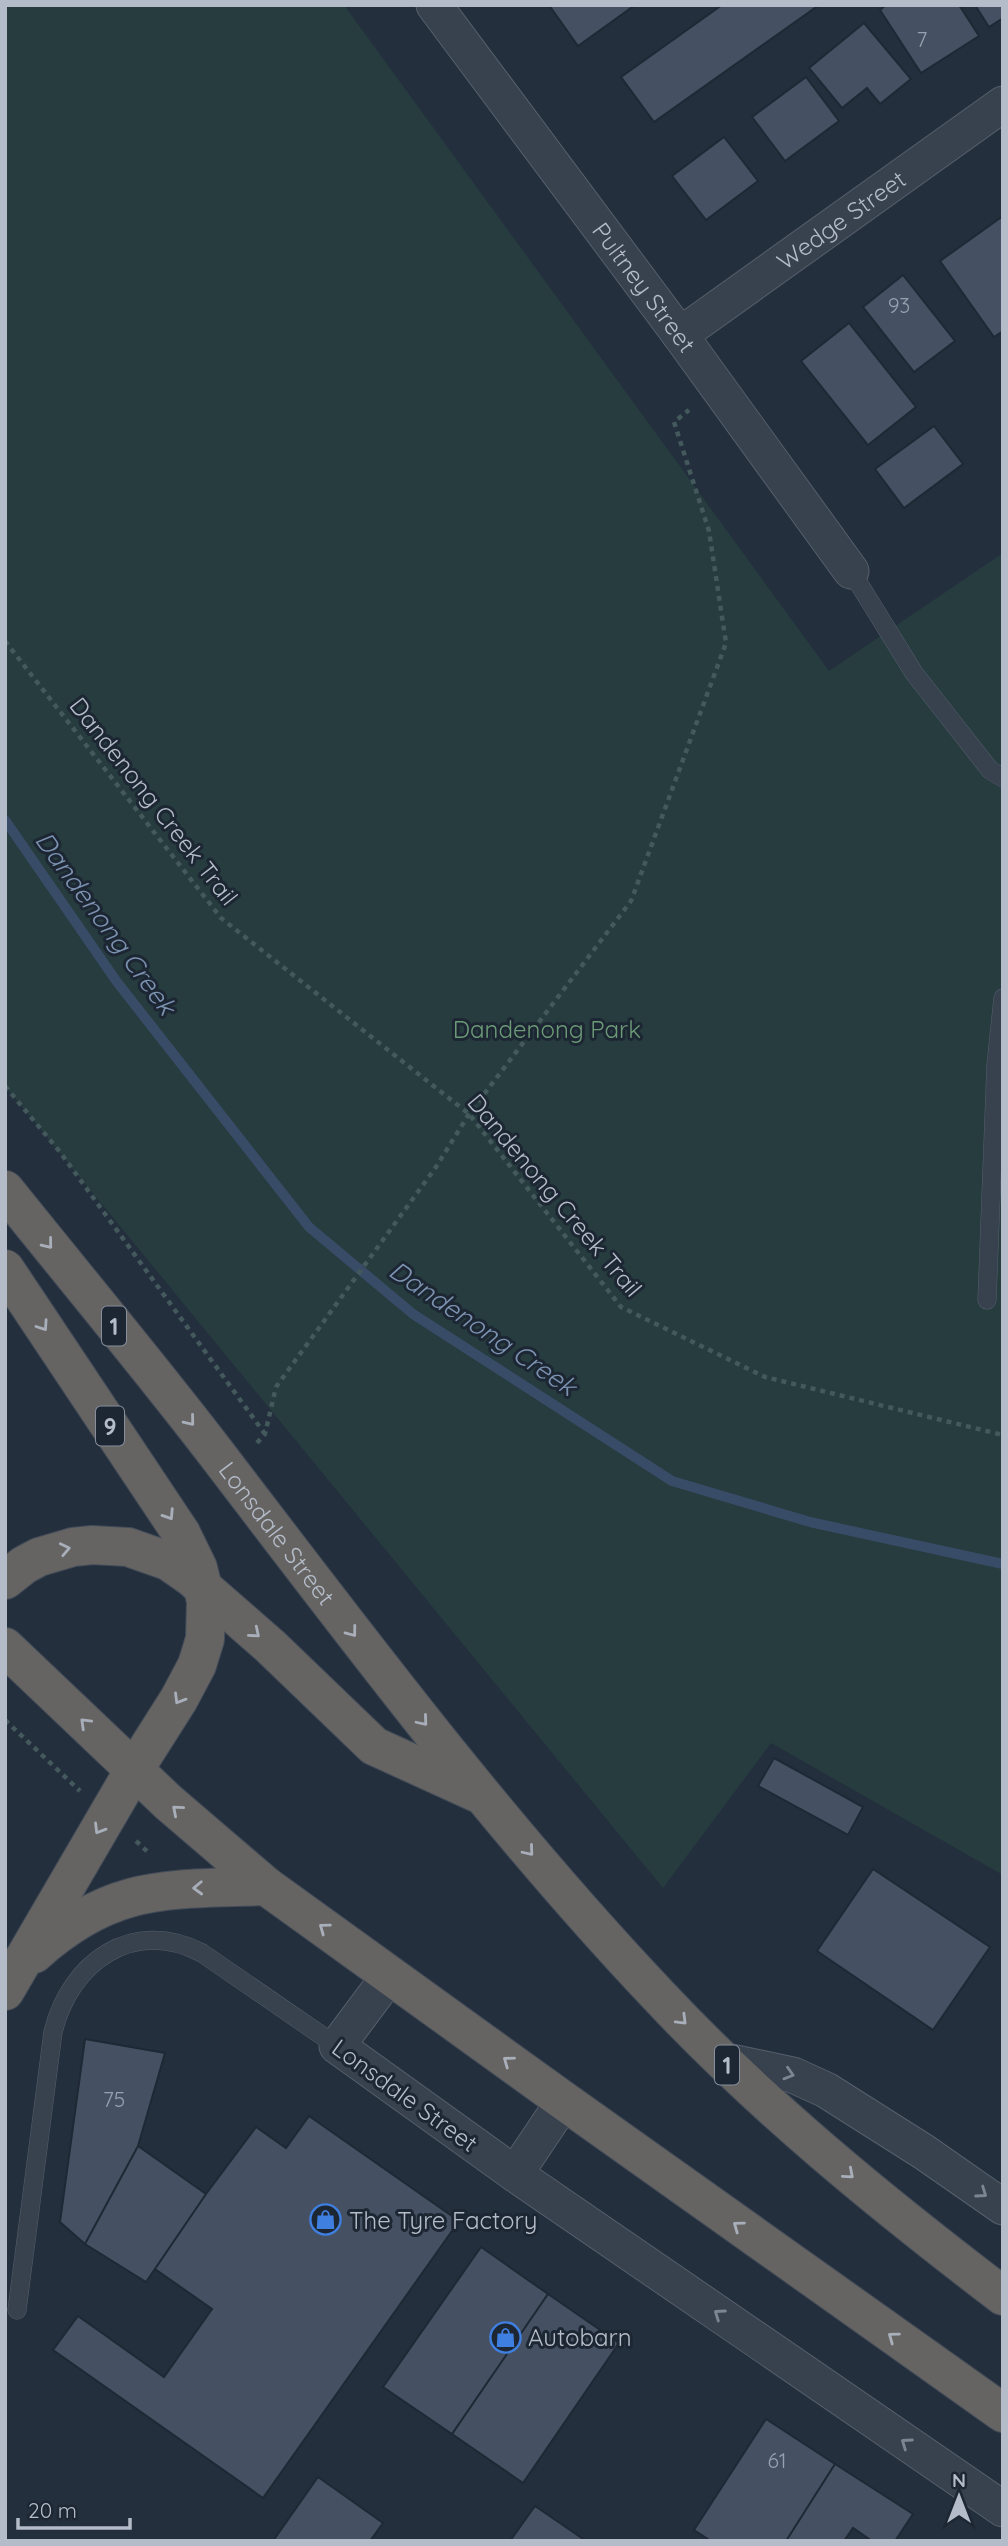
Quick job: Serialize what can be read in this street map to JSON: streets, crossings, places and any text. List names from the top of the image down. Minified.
{"streets":{"highway":["1","9","Lonsdale Street"],"street":["Wedge Street","Pultney Street"],"path":["Dandenong Creek Trail"]},"crossings":[["Wedge Street","Pultney Street"]],"water":["Dandenong Creek"],"parks":["Dandenong Park"],"places":{"shop":["The Tyre Factory","Autobarn"]},"house_numbers":["7","93","75","61"],"scale_bar":"20 m","north":"top"}
